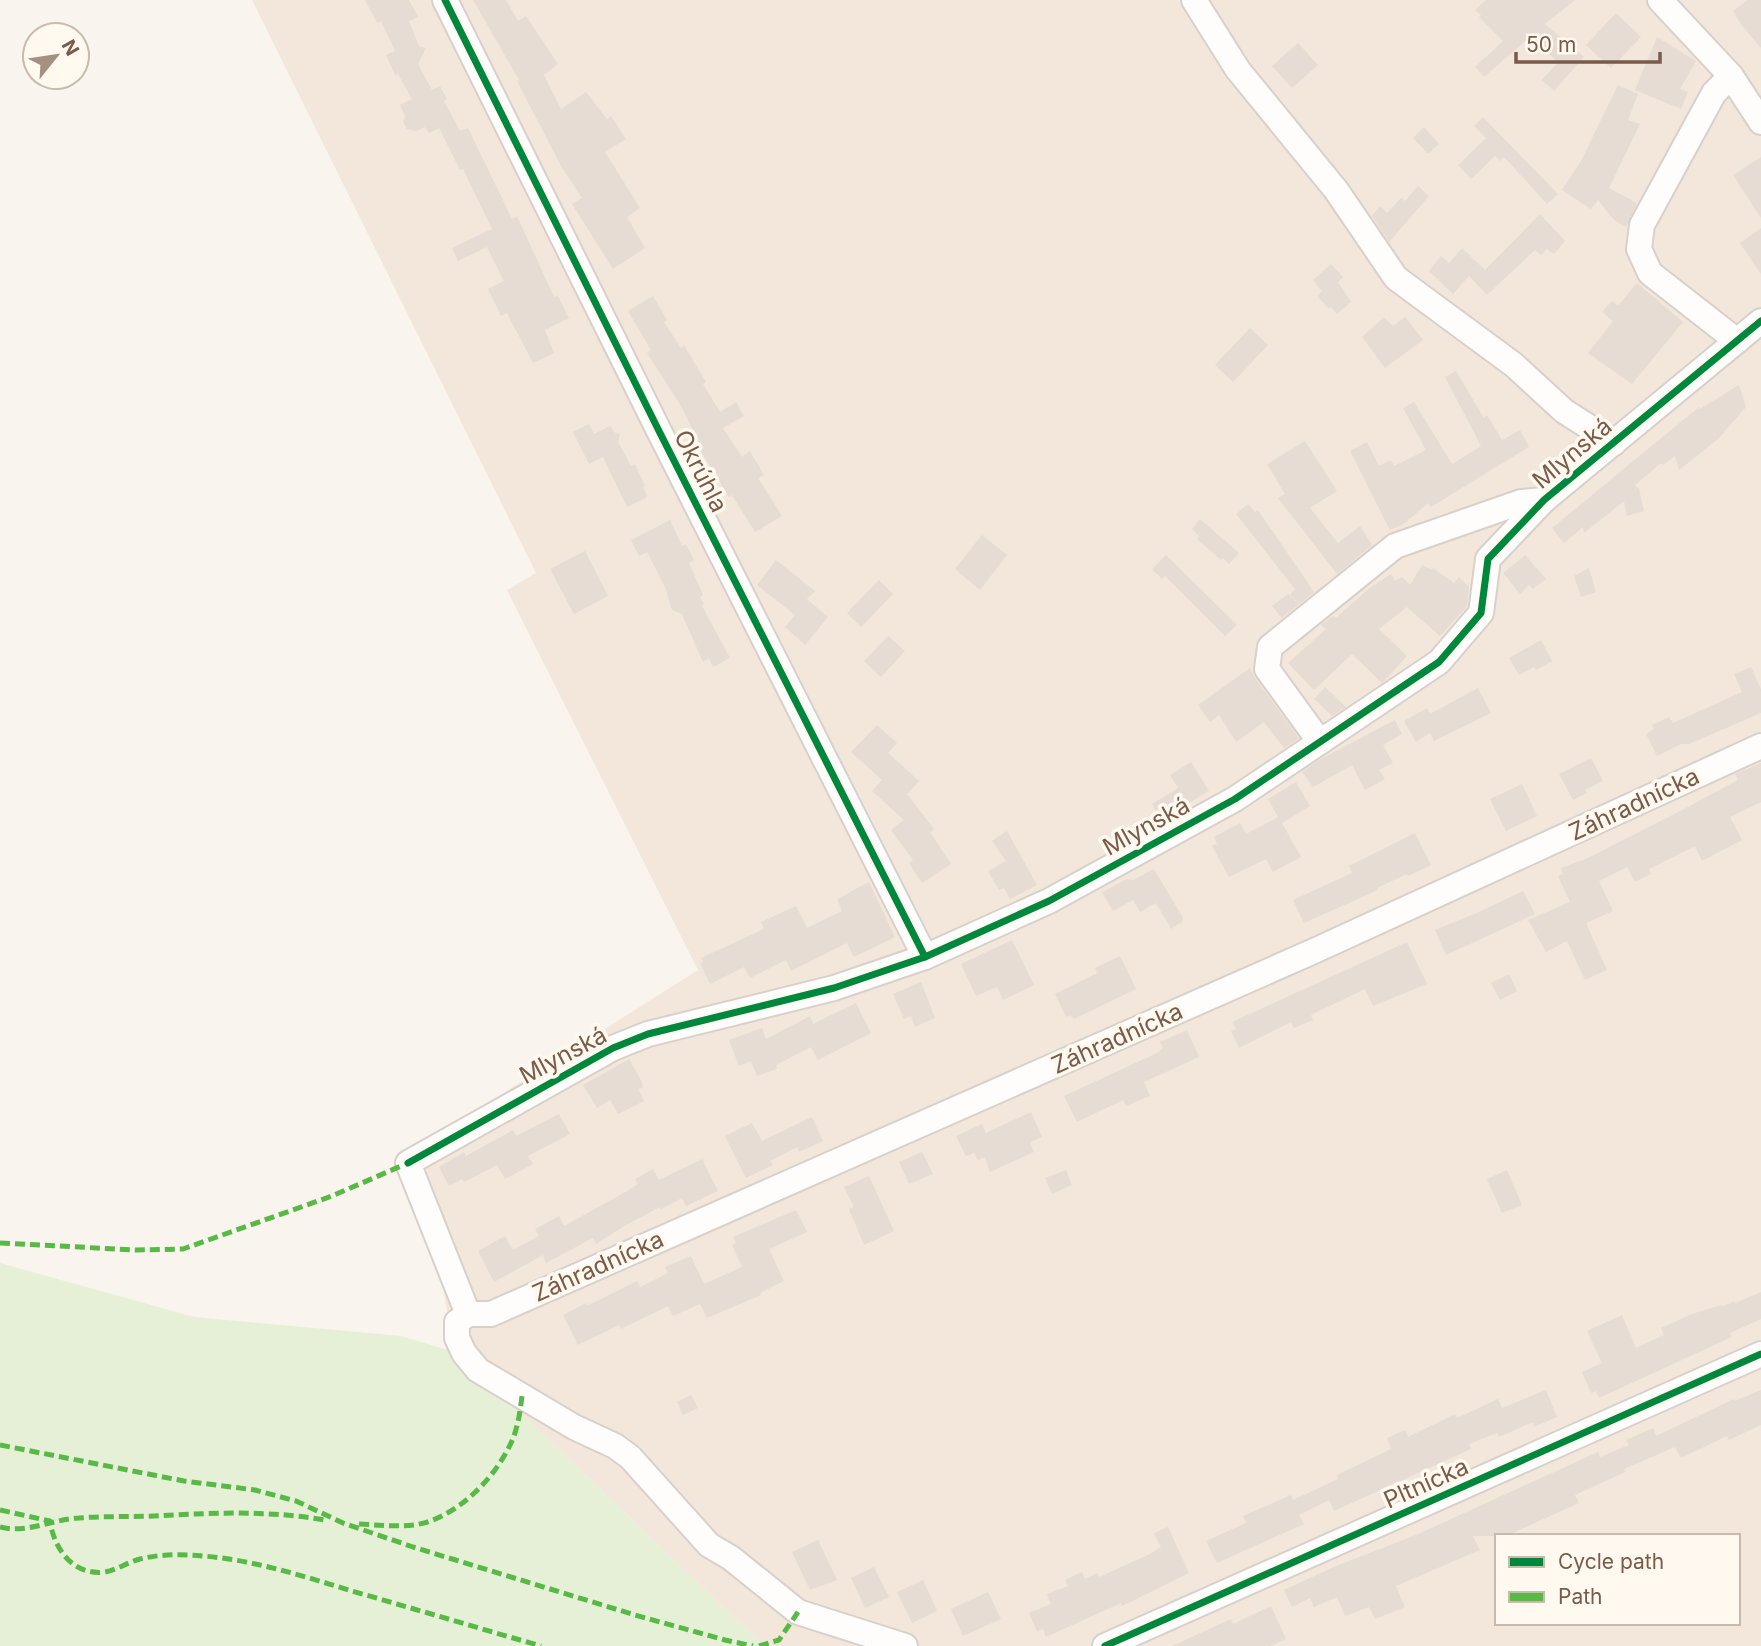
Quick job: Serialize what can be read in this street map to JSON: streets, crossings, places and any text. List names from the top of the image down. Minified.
{"streets":{"street":["Mlynská","Okrúhla","Záhradnícka","Pltnícka"]},"crossings":[["Mlynská","Okrúhla"],["Mlynská","Záhradnícka"]],"legend":["Cycle path","Path"],"scale_bar":"50 m","north":"top right"}
